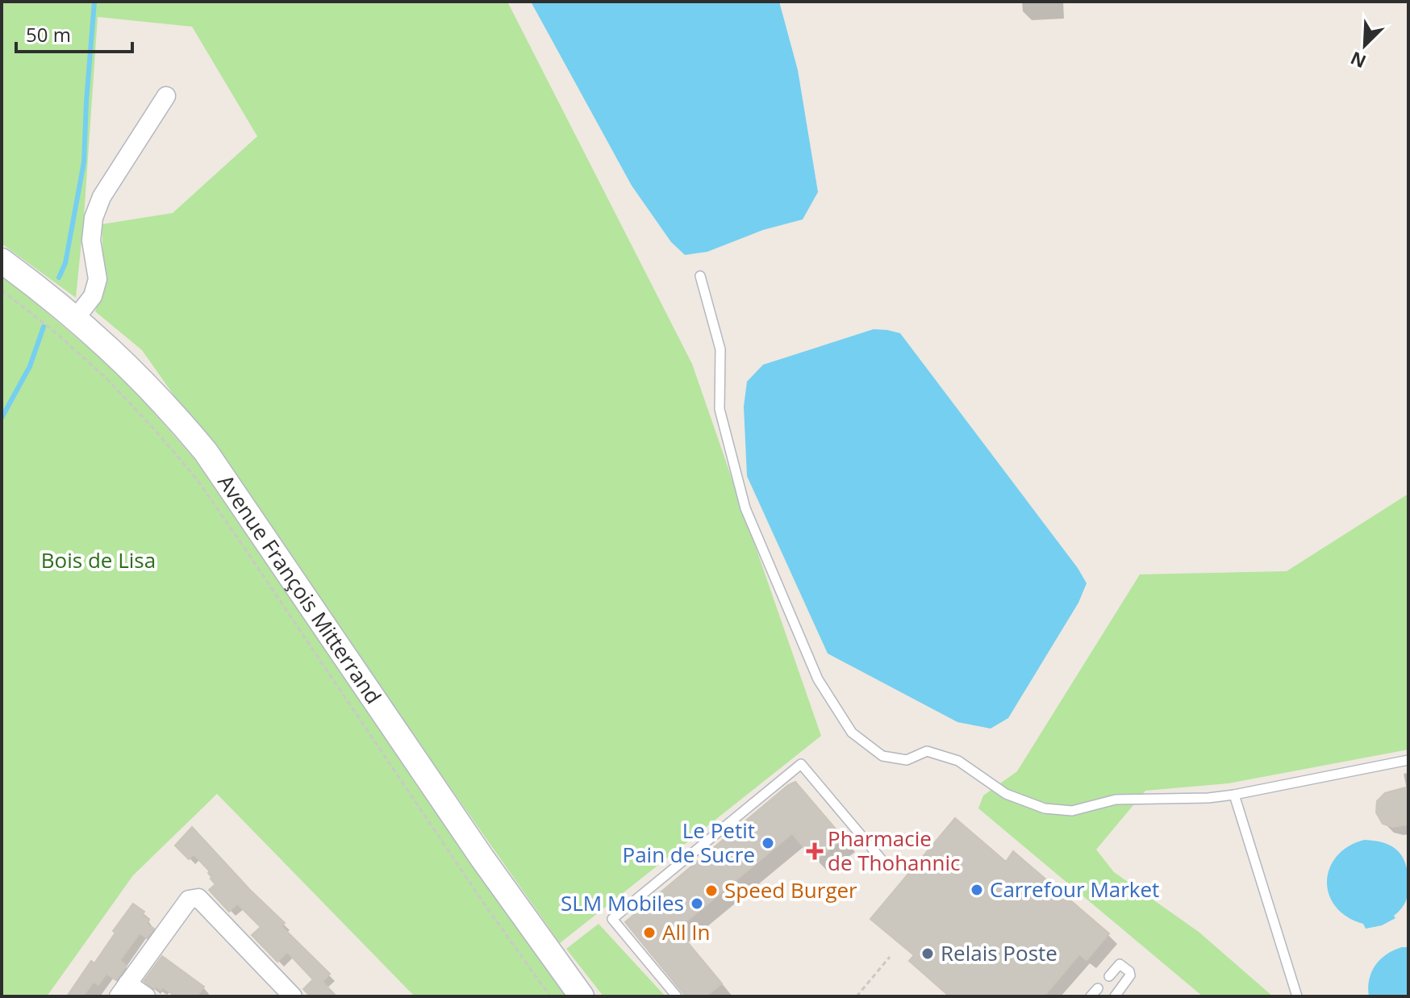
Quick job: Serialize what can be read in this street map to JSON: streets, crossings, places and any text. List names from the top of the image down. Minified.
{"streets":{"main road":["Avenue François Mitterrand"]},"parks":["Bois de Lisa"],"places":{"other":["Le Petit Pain de Sucre","Carrefour Market","Speed Burger","SLM Mobiles","All In","Relais Poste"],"health":["Pharmacie de Thohannic"]},"scale_bar":"50 m","north":"bottom left"}
